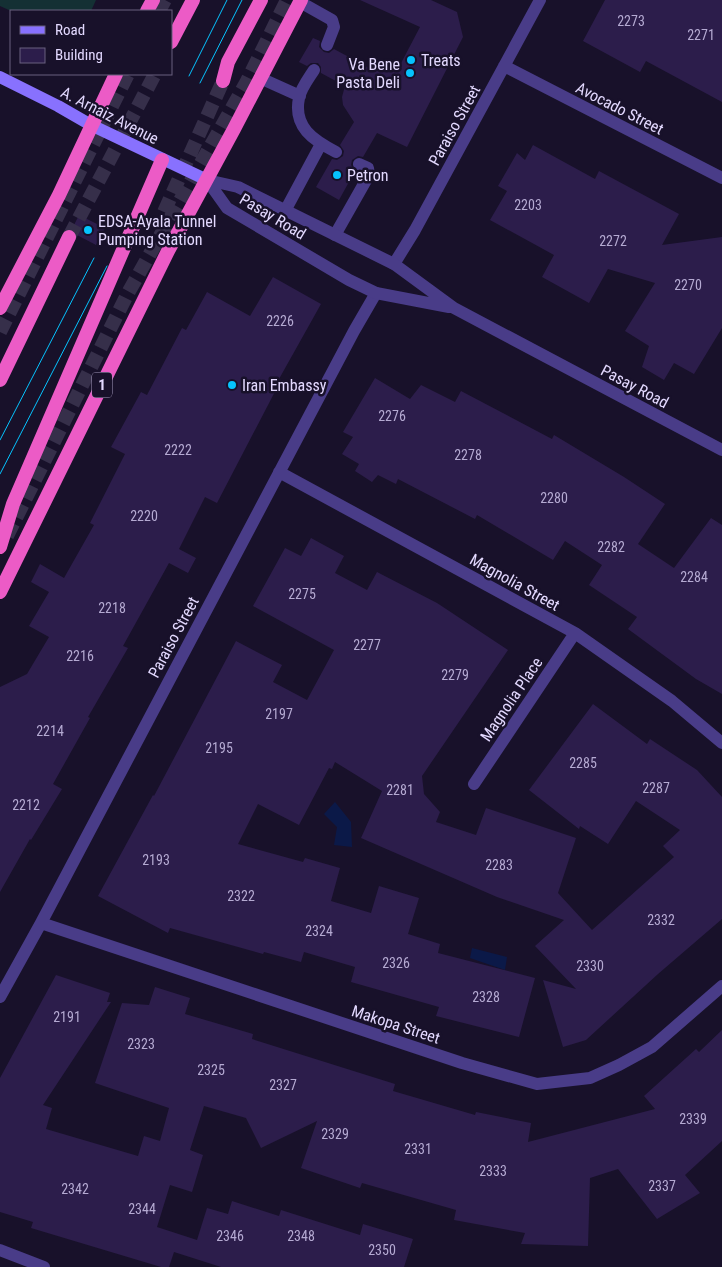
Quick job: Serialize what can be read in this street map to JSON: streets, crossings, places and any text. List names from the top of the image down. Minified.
{"streets":{"highway":["1"],"main road":["A. Arnaiz Avenue"],"street":["Avocado Street","Paraiso Street","Pasay Road","Magnolia Street","Magnolia Place","Makopa Street"]},"crossings":[["Avocado Street","Paraiso Street"],["A. Arnaiz Avenue","Pasay Road"],["A. Arnaiz Avenue","1"],["Paraiso Street","Pasay Road"],["Paraiso Street","Magnolia Street"],["Paraiso Street","Makopa Street"],["Pasay Road","1"],["Magnolia Street","Magnolia Place"]],"places":["Treats","Va Bene Pasta Deli","Petron","EDSA-Ayala Tunnel Pumping Station","Iran Embassy"],"house_numbers":["2273","2271","2203","2272","2270","2226","2276","2222","2278","2280","2220","2282","2284","2275","2218","2277","2216","2279","2197","2214","2195","2285","2287","2281","2212","2193","2283","2322","2332","2324","2326","2330","2328","2191","2323","2325","2327","2339","2329","2331","2333","2337","2342","2344","2346","2348","2350"],"legend":["Road","Building"]}
